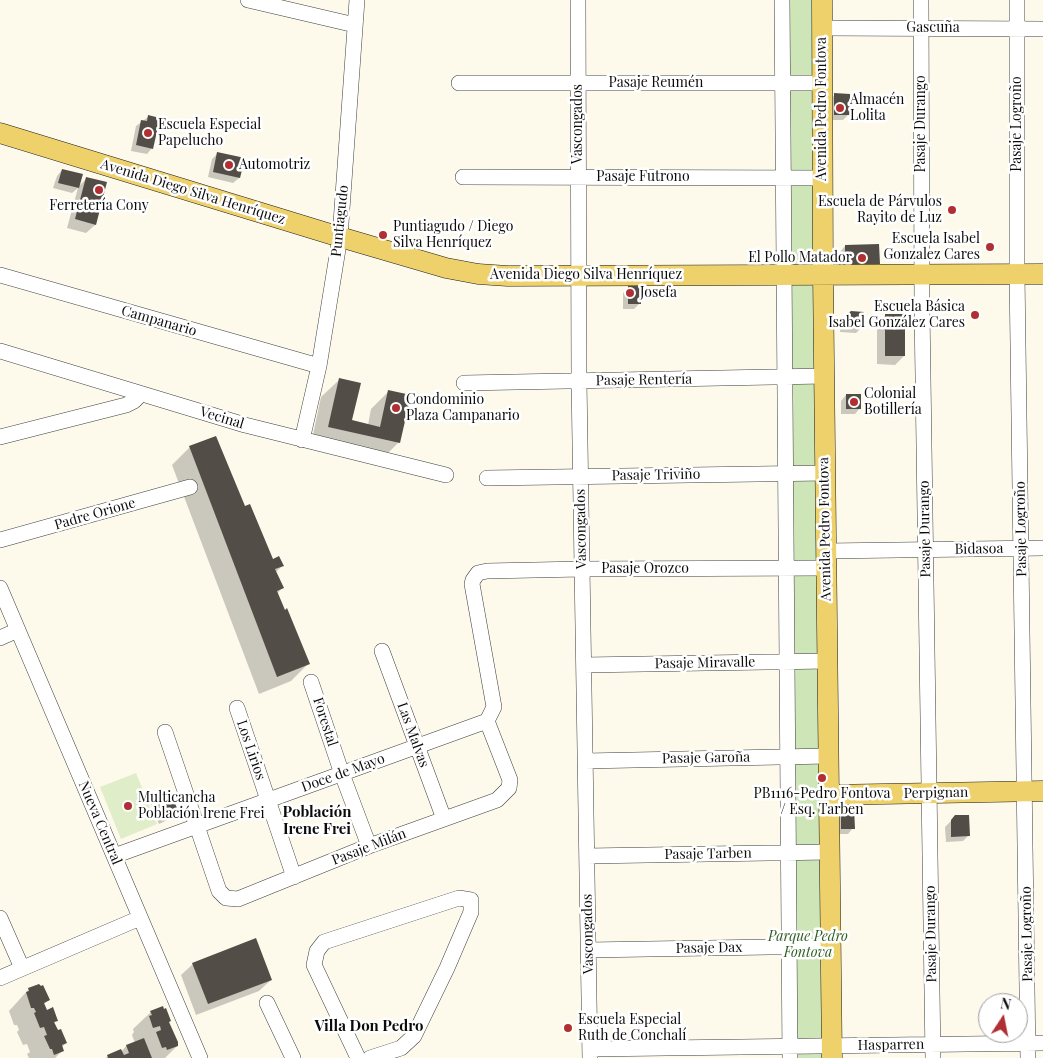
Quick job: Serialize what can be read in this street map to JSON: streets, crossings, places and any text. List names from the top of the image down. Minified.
{"streets":{"main road":["Avenida Pedro Fontova","Avenida Diego Silva Henríquez","Perpignan"],"street":["Gascuña","Pasaje Reumén","Vascongados","Pasaje Durango","Pasaje Logroño","Pasaje Futrono","Puntiagudo","Campanario","Pasaje Rentería","Vecinal","Pasaje Triviño","Padre Orione","Bidasoa","Pasaje Orozco","Pasaje Miravalle","Forestal","Las Malvas","Los Lirios","Pasaje Garoña","Doce de Mayo","Nueva Central","Pasaje Milán","Pasaje Tarben","Pasaje Dax","Hasparren"]},"crossings":[["Gascuña","Avenida Pedro Fontova"],["Gascuña","Pasaje Durango"],["Gascuña","Pasaje Logroño"],["Pasaje Reumén","Avenida Pedro Fontova"],["Pasaje Reumén","Vascongados"],["Avenida Pedro Fontova","Pasaje Futrono"],["Avenida Pedro Fontova","Avenida Diego Silva Henríquez"],["Avenida Pedro Fontova","Pasaje Rentería"],["Avenida Pedro Fontova","Pasaje Triviño"],["Avenida Pedro Fontova","Bidasoa"],["Avenida Pedro Fontova","Pasaje Orozco"],["Avenida Pedro Fontova","Pasaje Miravalle"],["Avenida Pedro Fontova","Pasaje Garoña"],["Avenida Pedro Fontova","Perpignan"],["Avenida Pedro Fontova","Pasaje Tarben"],["Avenida Pedro Fontova","Pasaje Dax"],["Avenida Pedro Fontova","Hasparren"],["Vascongados","Pasaje Futrono"],["Vascongados","Avenida Diego Silva Henríquez"],["Vascongados","Pasaje Rentería"],["Vascongados","Pasaje Triviño"],["Vascongados","Pasaje Orozco"],["Vascongados","Pasaje Miravalle"],["Vascongados","Pasaje Garoña"],["Vascongados","Pasaje Tarben"],["Vascongados","Pasaje Dax"],["Vascongados","Hasparren"],["Pasaje Durango","Avenida Diego Silva Henríquez"],["Pasaje Durango","Bidasoa"],["Pasaje Durango","Perpignan"],["Pasaje Durango","Hasparren"],["Pasaje Logroño","Avenida Diego Silva Henríquez"],["Pasaje Logroño","Bidasoa"],["Pasaje Logroño","Perpignan"],["Pasaje Logroño","Hasparren"],["Avenida Diego Silva Henríquez","Puntiagudo"],["Puntiagudo","Campanario"],["Puntiagudo","Vecinal"],["Bidasoa","Pasaje Orozco"],["Pasaje Orozco","Doce de Mayo"],["Pasaje Orozco","Pasaje Milán"],["Forestal","Doce de Mayo"],["Forestal","Pasaje Milán"],["Las Malvas","Doce de Mayo"],["Las Malvas","Pasaje Milán"],["Los Lirios","Doce de Mayo"],["Los Lirios","Pasaje Milán"],["Doce de Mayo","Nueva Central"],["Doce de Mayo","Pasaje Milán"]],"districts":["Población Irene Frei","Villa Don Pedro"],"parks":["Parque Pedro Fontova"],"places":["Almacén Lolita","Escuela Especial Papelucho","Automotriz","Ferretería Cony","Escuela de Párvulos Rayito de Luz","Puntiagudo / Diego Silva Henríquez","Escuela Isabel Gonzalez Cares","El Pollo Matador","Josefa","Escuela Básica Isabel González Cares","Colonial Botillería","Condominio Plaza Campanario","PB1116-Pedro Fontova / Esq. Tarben","Multicancha Población Irene Frei","Escuela Especial Ruth de Conchalí"],"north":"top"}
